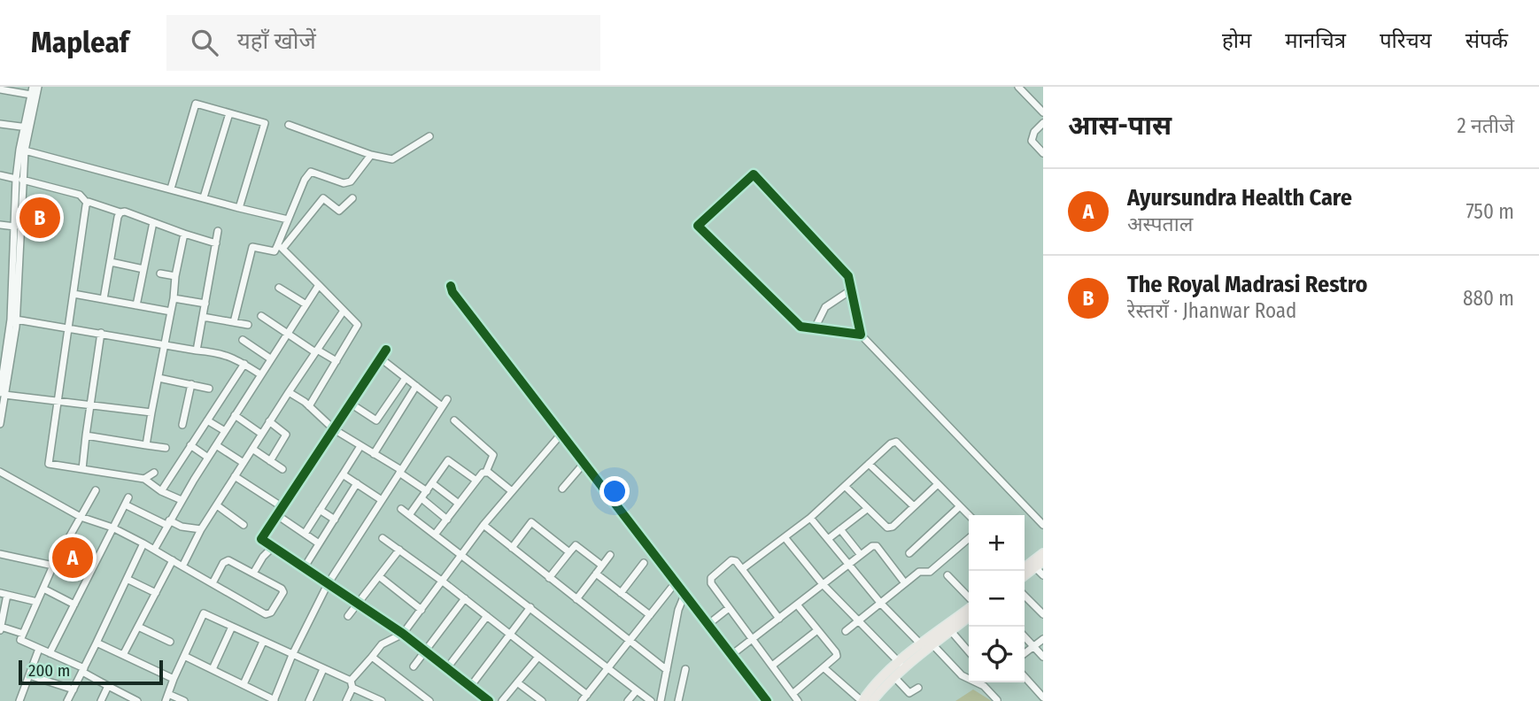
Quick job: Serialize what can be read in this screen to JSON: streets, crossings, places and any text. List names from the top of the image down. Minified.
{"scale_bar":"200 m","page":{"header":"Mapleaf","search":"यहाँ खोजें","nav":["होम","मानचित्र","परिचय","संपर्क"],"heading":["आस-पास","2 नतीजे"],"list":[{"mark":"A","name":"Ayursundra Health Care","note":"अस्पताल","value":"750 m"},{"mark":"B","name":"The Royal Madrasi Restro","note":"रेस्तराँ · Jhanwar Road","value":"880 m"}],"pins":["B","A"],"map_buttons":["+","−"],"scale":"200 m"}}
